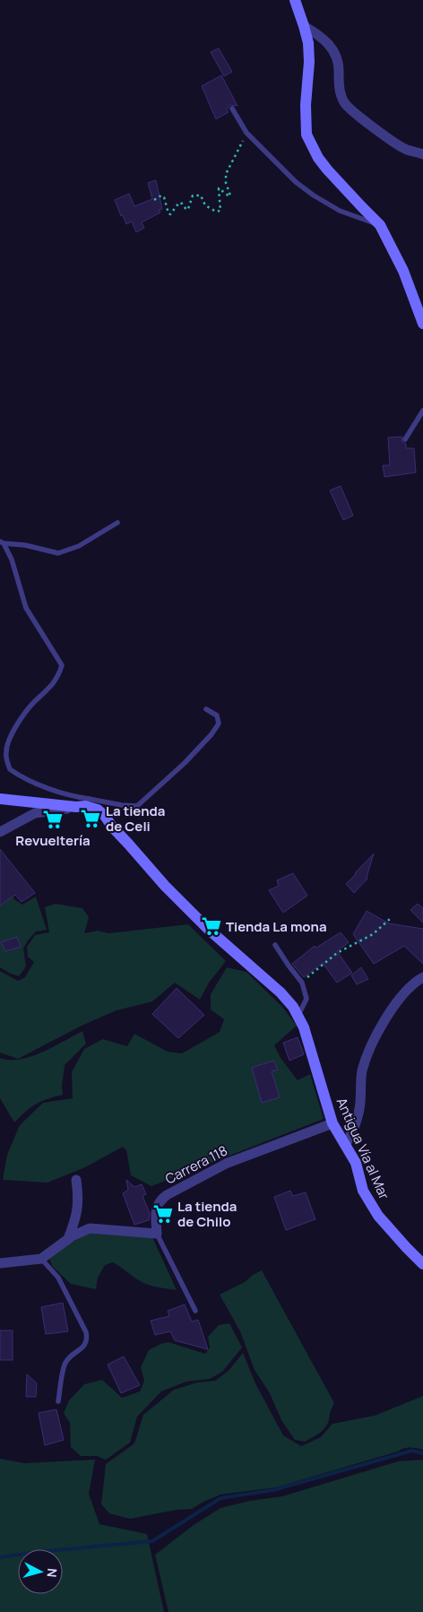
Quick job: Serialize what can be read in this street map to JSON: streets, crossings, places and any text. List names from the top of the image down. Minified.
{"streets":{"main road":["Antigua Vía al Mar"],"street":["Carrera 118"]},"crossings":[["Antigua Vía al Mar","Carrera 118"]],"places":{"supermarket":["La tienda de Celi","Revueltería","Tienda La mona","La tienda de Chilo"]},"north":"right"}
